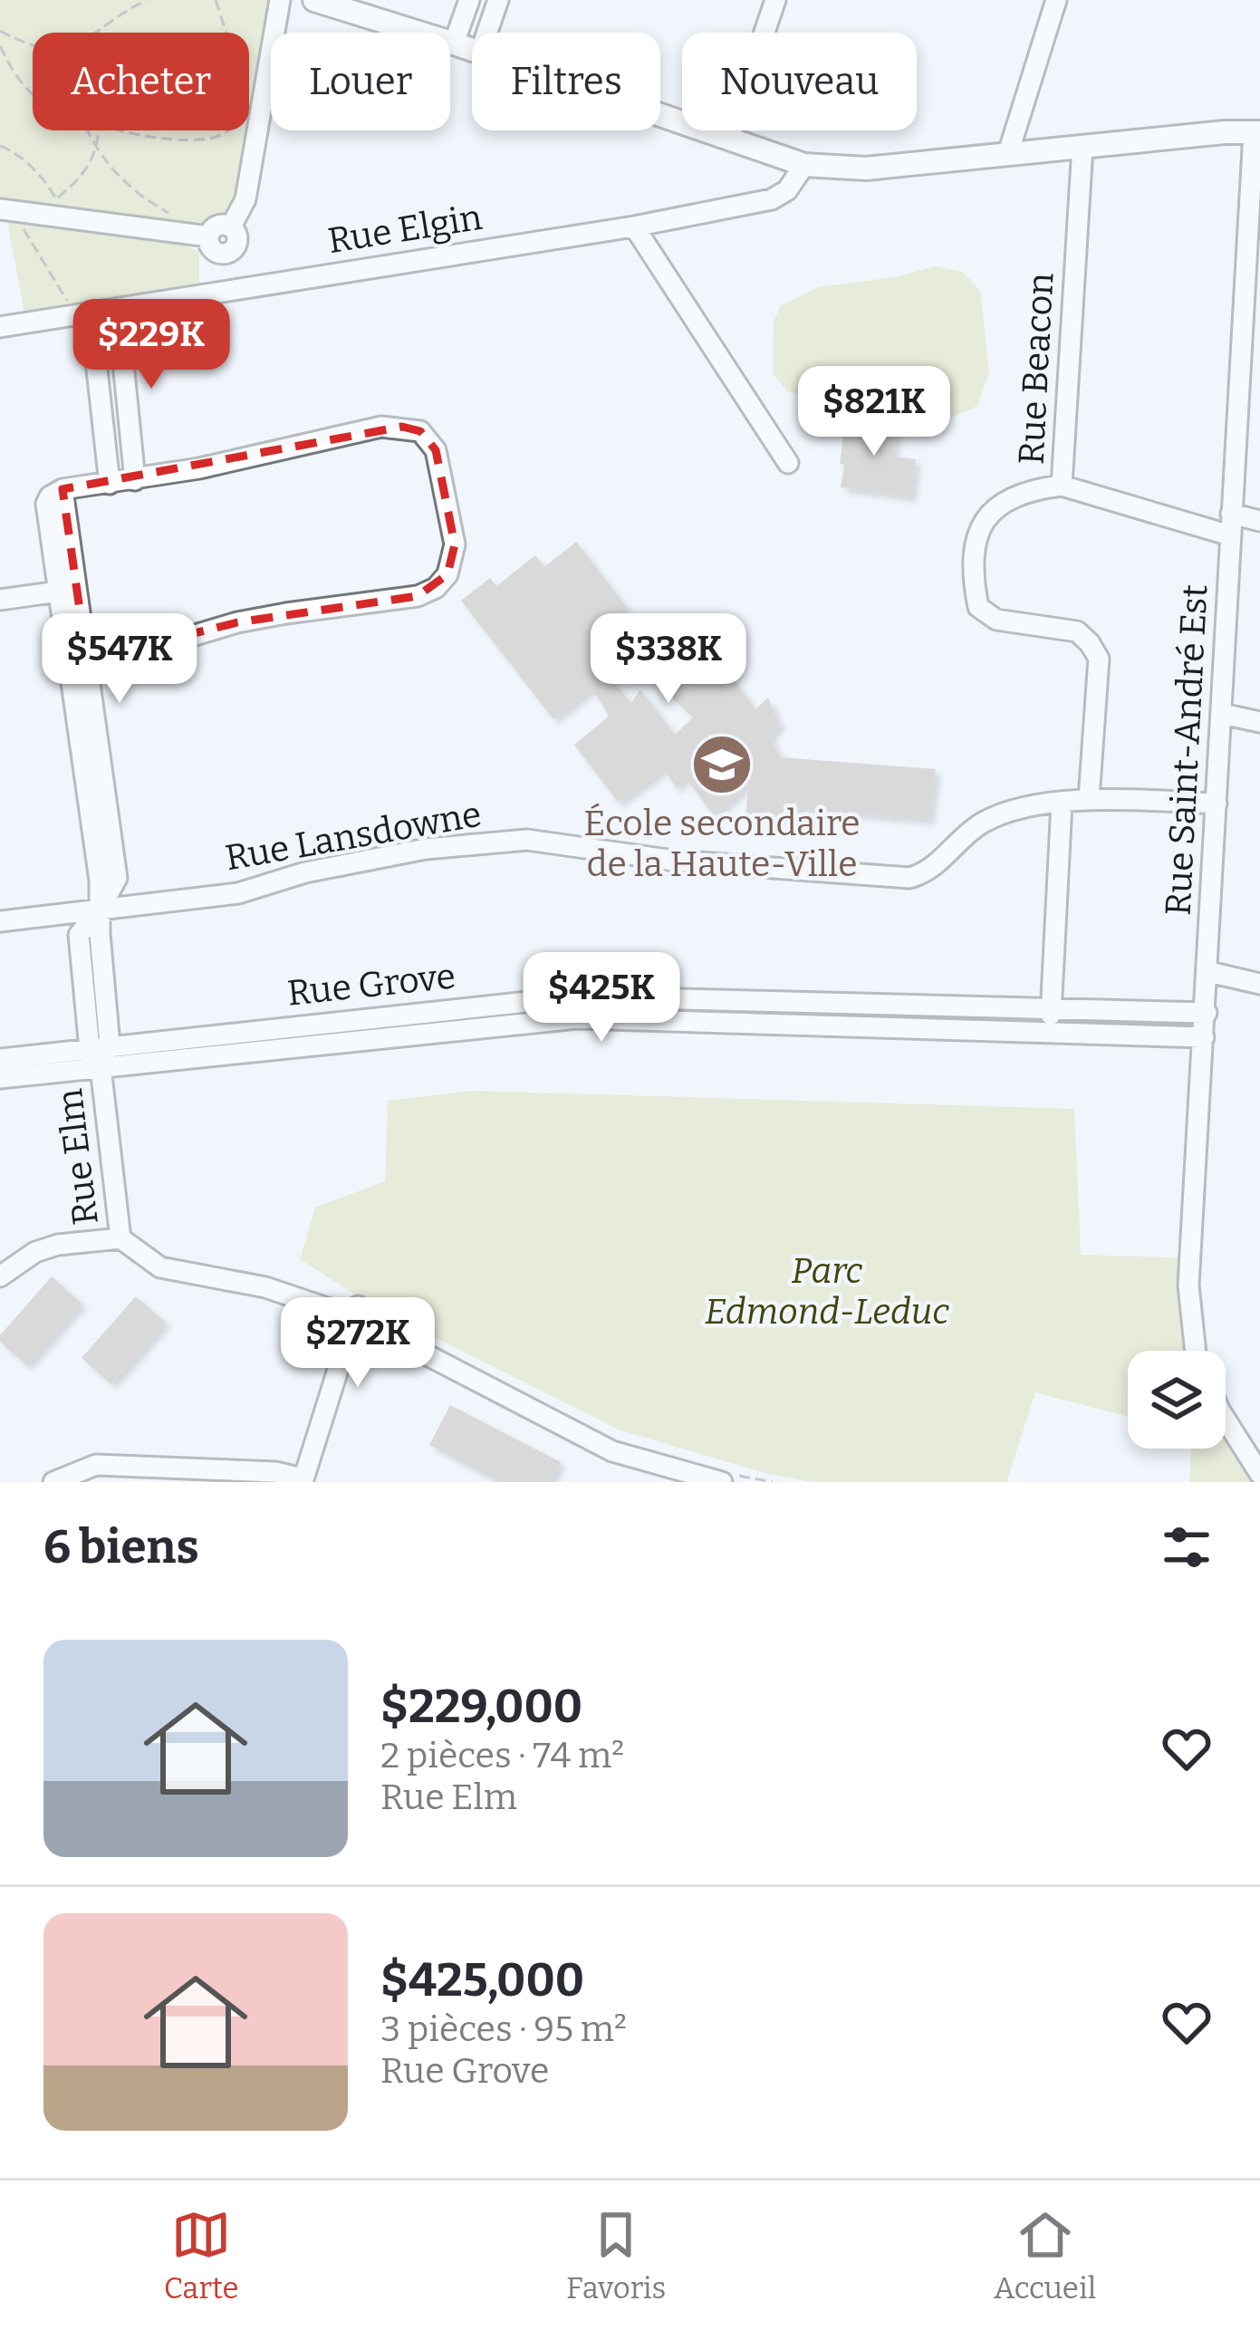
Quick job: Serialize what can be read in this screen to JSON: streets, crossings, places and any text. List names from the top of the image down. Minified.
{"streets":{"street":["Rue Elgin","Rue Beacon","Rue Saint-André Est","Rue Lansdowne","Rue Grove","Rue Elm"]},"crossings":[["Rue Beacon","Rue Saint-André Est"],["Rue Saint-André Est","Rue Lansdowne"],["Rue Saint-André Est","Rue Grove"],["Rue Lansdowne","Rue Elm"],["Rue Grove","Rue Elm"]],"parks":["Parc Edmond-Leduc"],"places":{"school or university":["École secondaire de la Haute-Ville"]},"page":{"chip":["Acheter","Louer","Filtres","Nouveau"],"price":["$229K","$821K","$547K","$338K","$425K","$272K"],"heading":"6 biens","list":[{"name":"$229,000","note":"2 pièces · 74 m² · Rue Elm"},{"name":"$425,000","note":"3 pièces · 95 m² · Rue Grove"}],"tabs":["Carte","Favoris","Accueil"]}}
